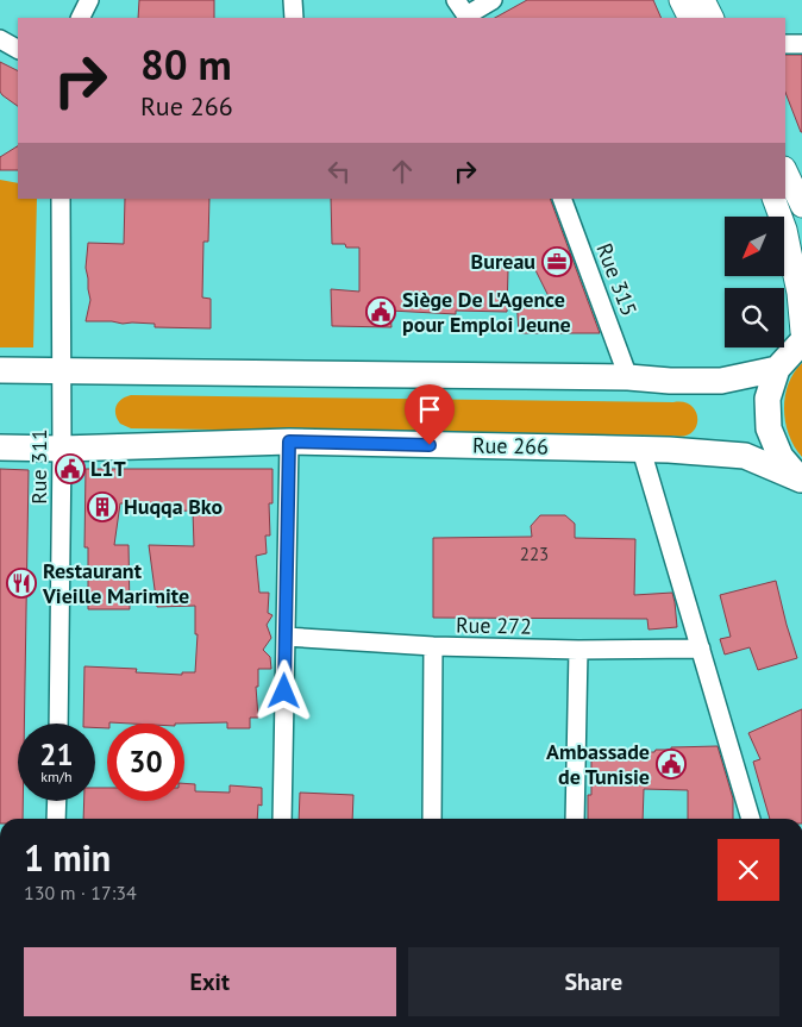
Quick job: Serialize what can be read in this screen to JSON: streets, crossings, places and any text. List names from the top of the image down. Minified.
{"streets":{"main road":["Rue 266"],"street":["Rue 315","Rue 311","Rue 272"]},"crossings":[["Rue 266","Rue 311"]],"places":{"office":["Bureau"],"public building":["Siège De L'Agence pour Emploi Jeune","L1T","Ambassade de Tunisie"],"building":["Huqqa Bko"],"restaurant":["Restaurant Vieille Marimite"]},"house_numbers":["223"],"north":"bottom left","page":{"turn":["80 m","Rue 266"],"speed":"21 km/h","limit":"30","heading":["1 min","130 m · 17:34"],"buttons":["Exit","Share"]}}
